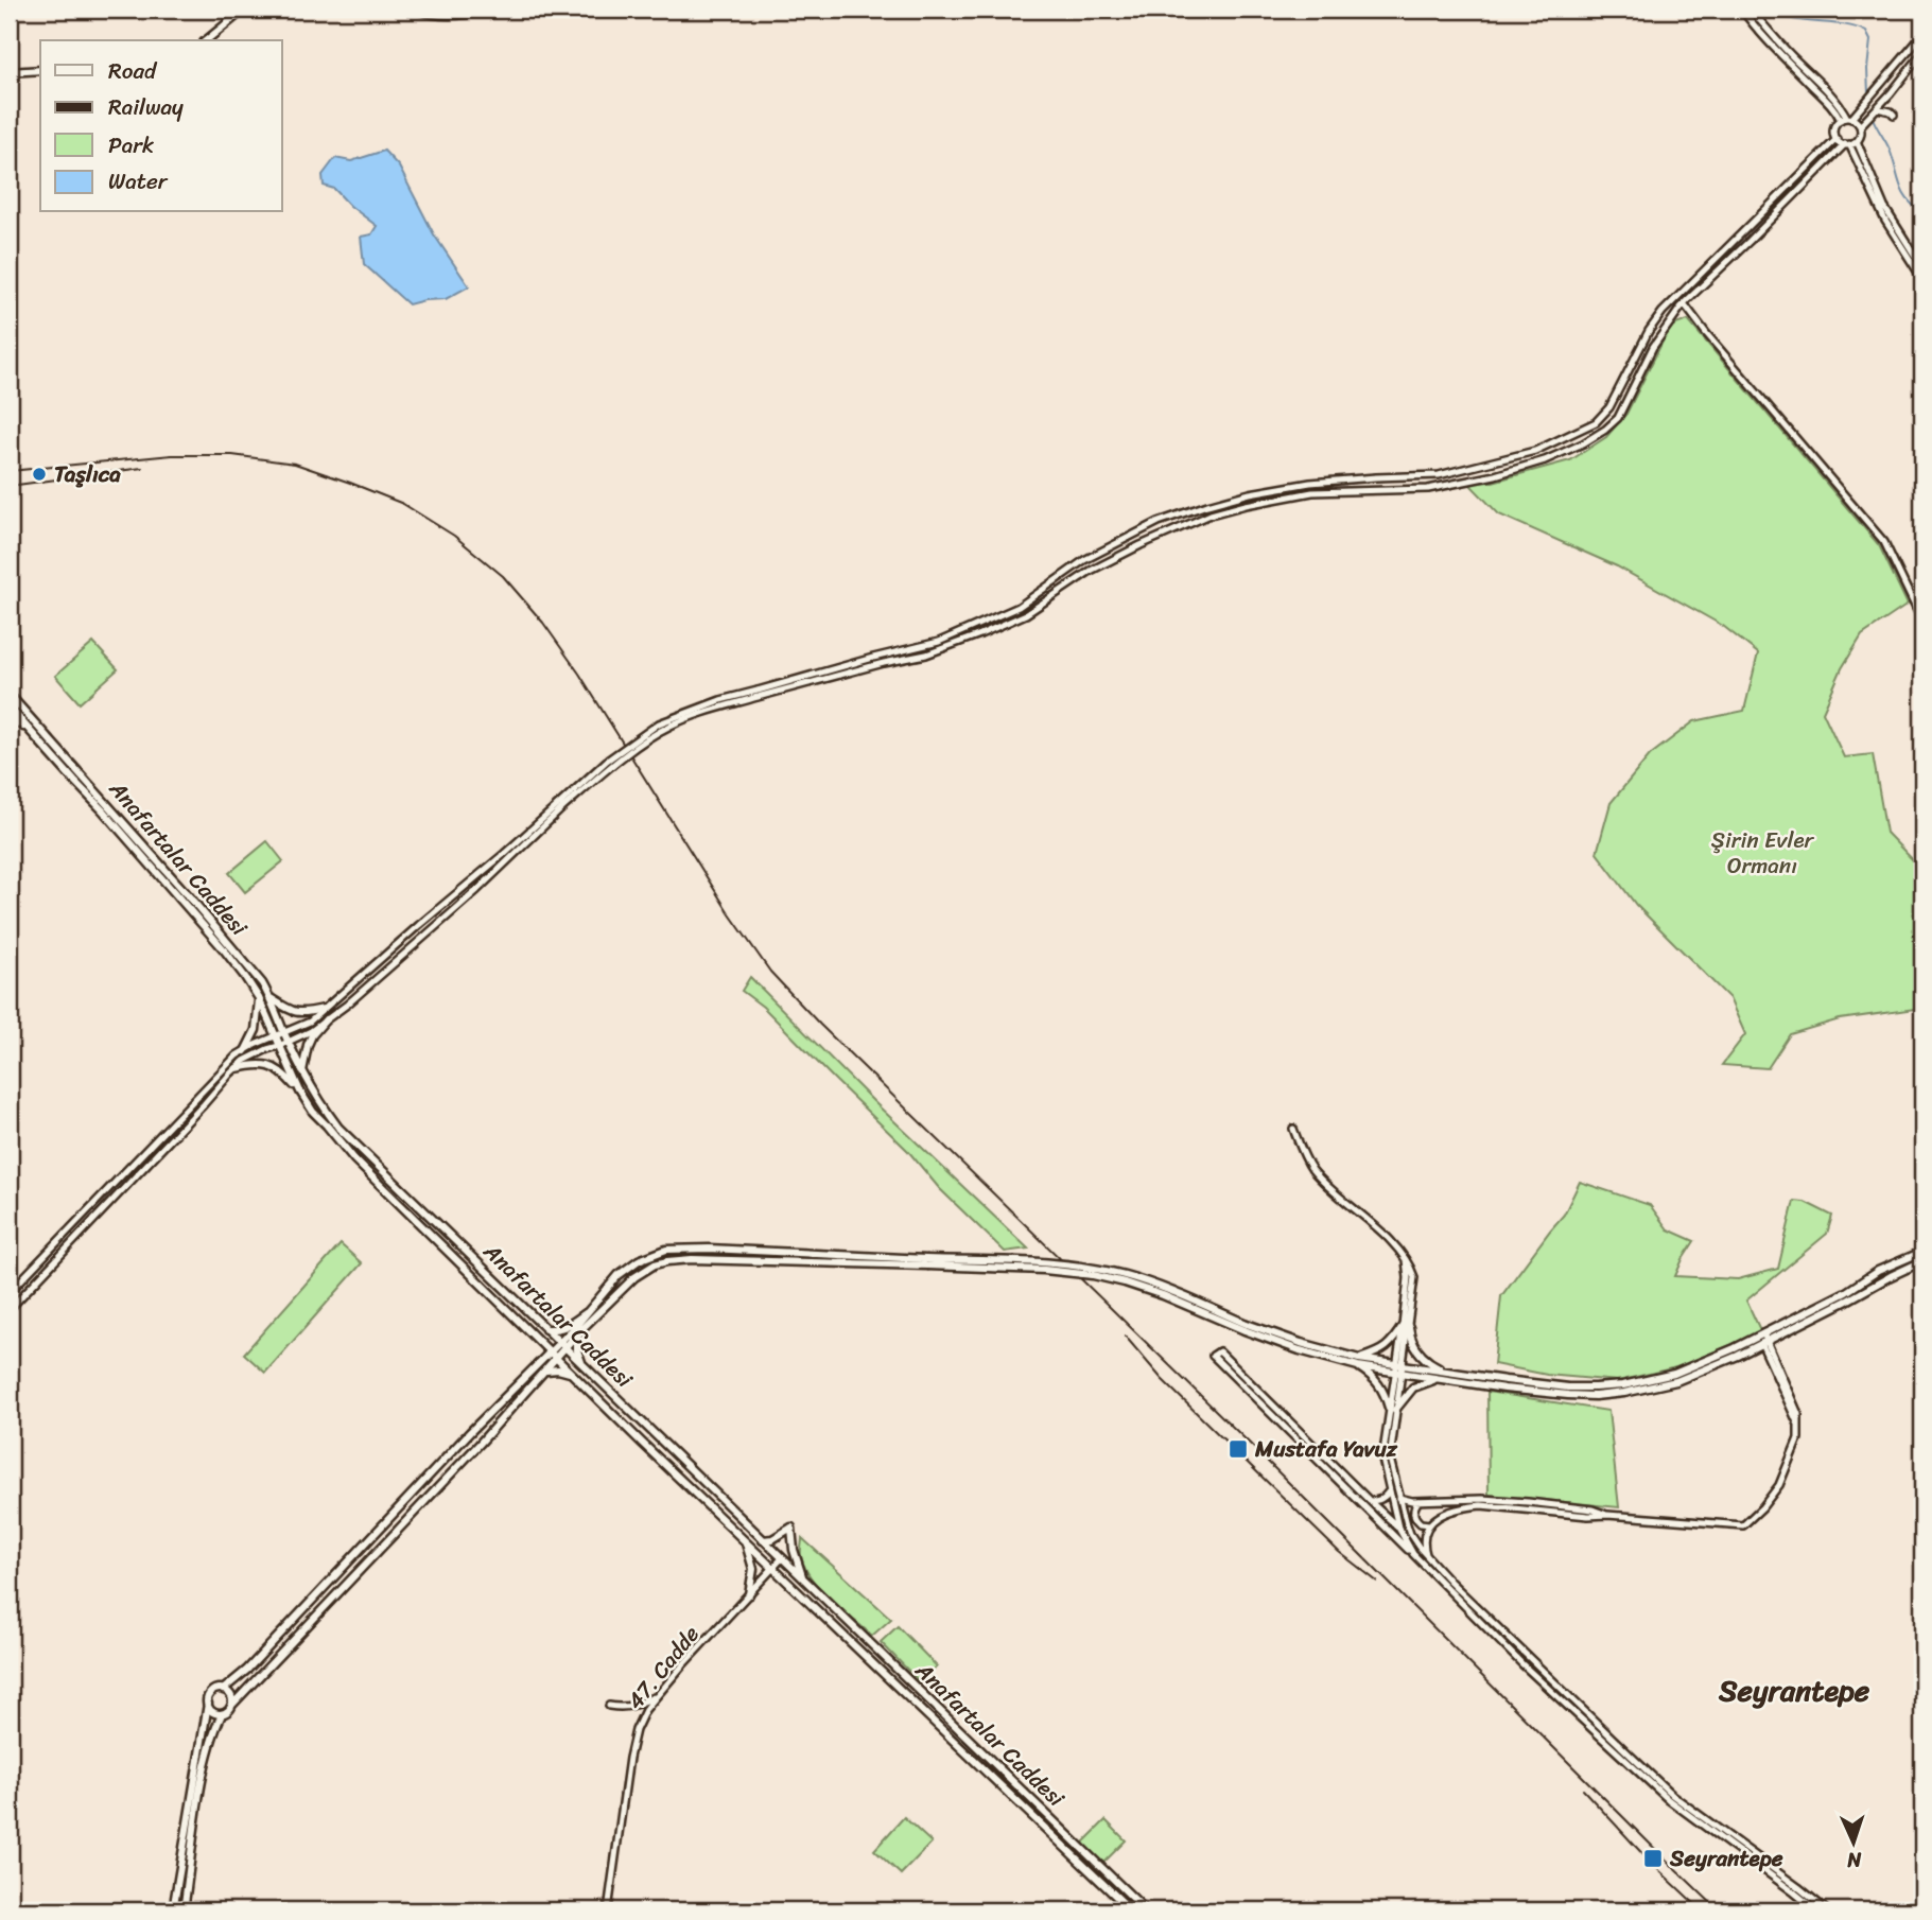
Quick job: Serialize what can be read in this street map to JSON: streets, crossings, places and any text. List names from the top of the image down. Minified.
{"streets":{"main road":["Anafartalar Caddesi"],"street":["47. Cadde"]},"crossings":[["Anafartalar Caddesi","47. Cadde"]],"districts":["Seyrantepe"],"parks":["Şirin Evler Ormanı"],"places":{"other":["Taşlıca"],"transit":["Mustafa Yavuz","Seyrantepe"]},"legend":["Road","Railway","Park","Water"],"north":"bottom"}
